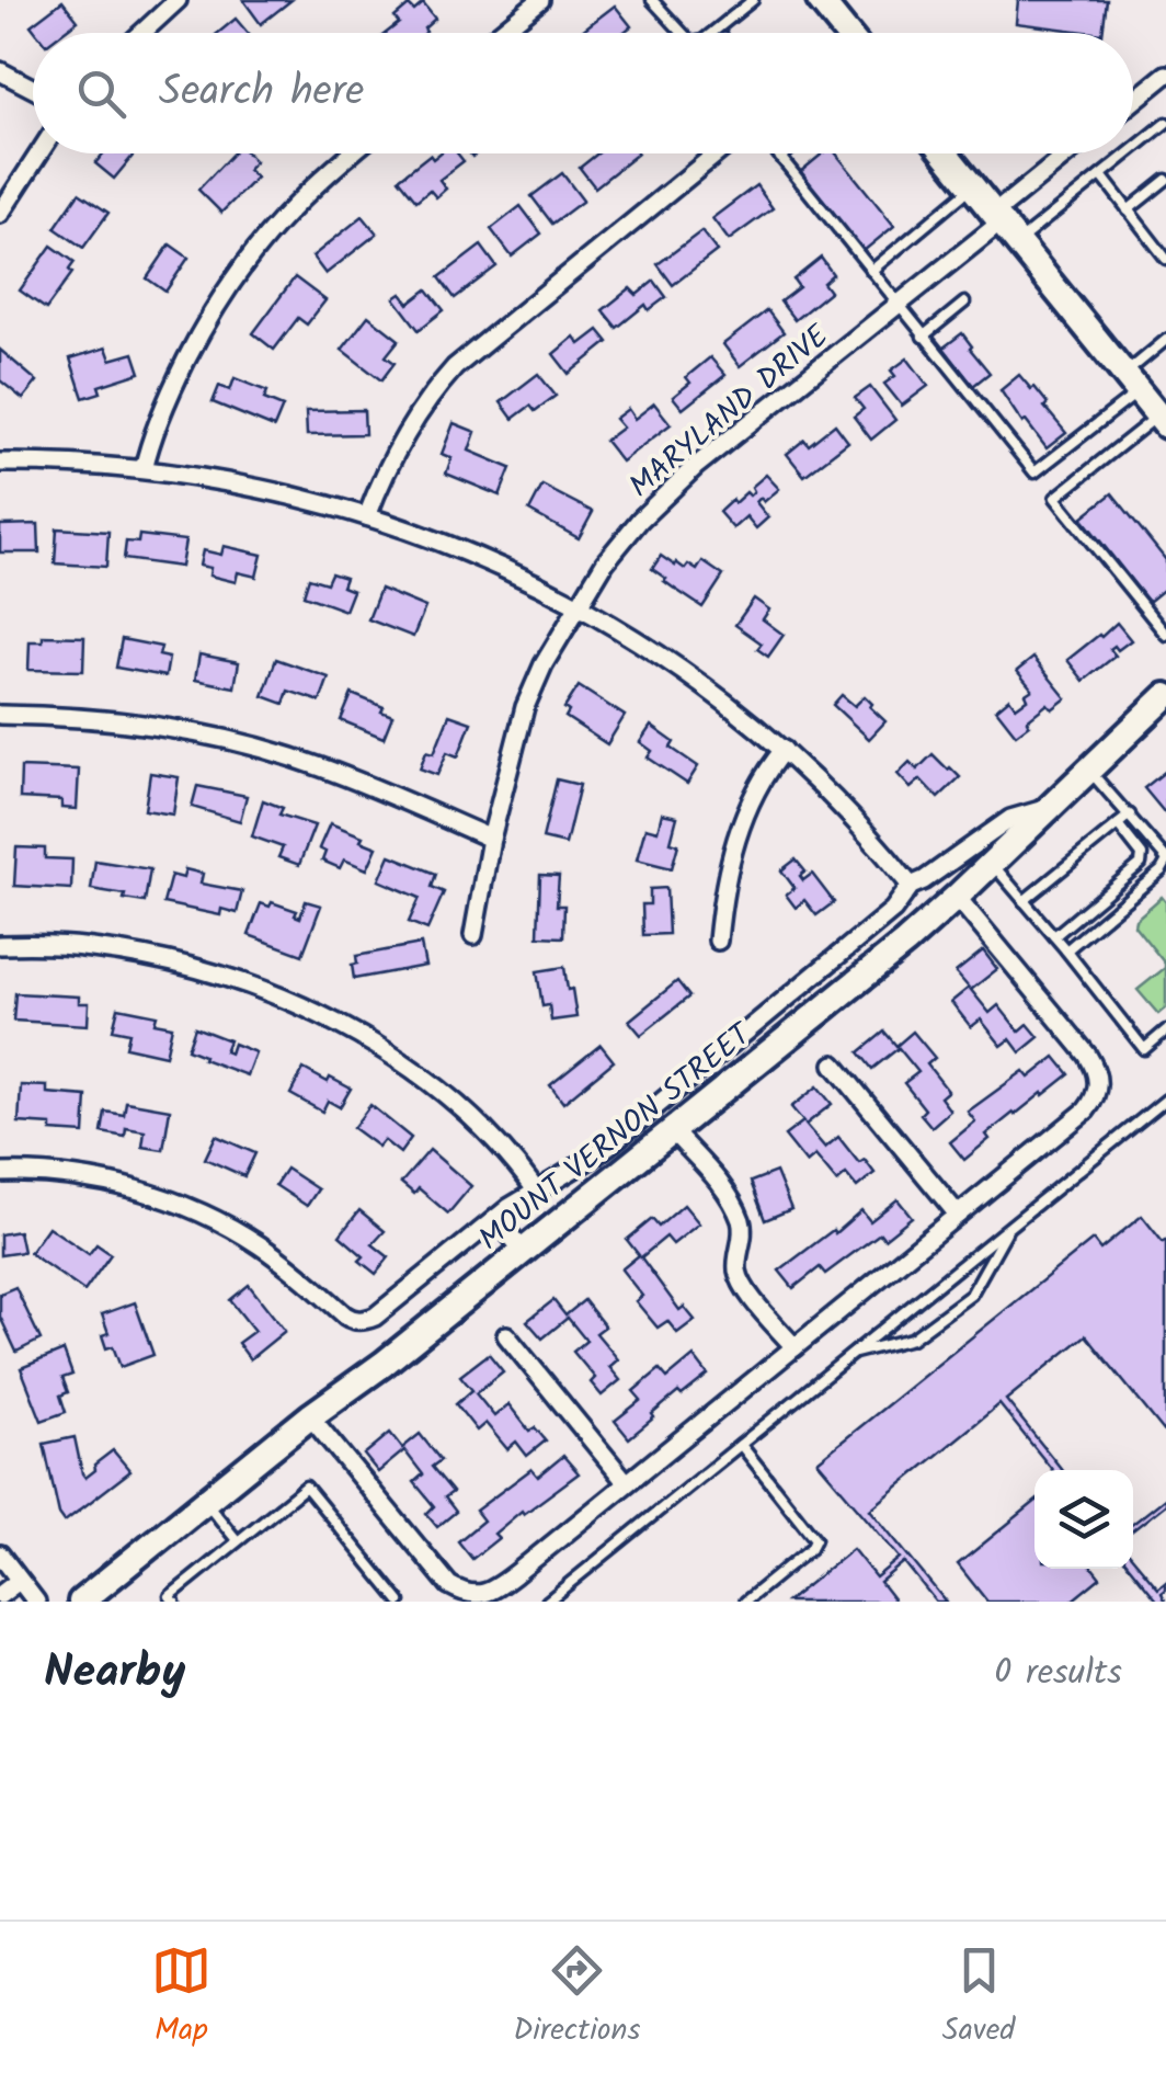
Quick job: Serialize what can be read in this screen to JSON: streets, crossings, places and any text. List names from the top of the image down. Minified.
{"streets":{"street":["MARYLAND DRIVE","MOUNT VERNON STREET"]},"page":{"search":"Search here","heading":["Nearby","0 results"],"nav":["Map","Directions","Saved"]}}
